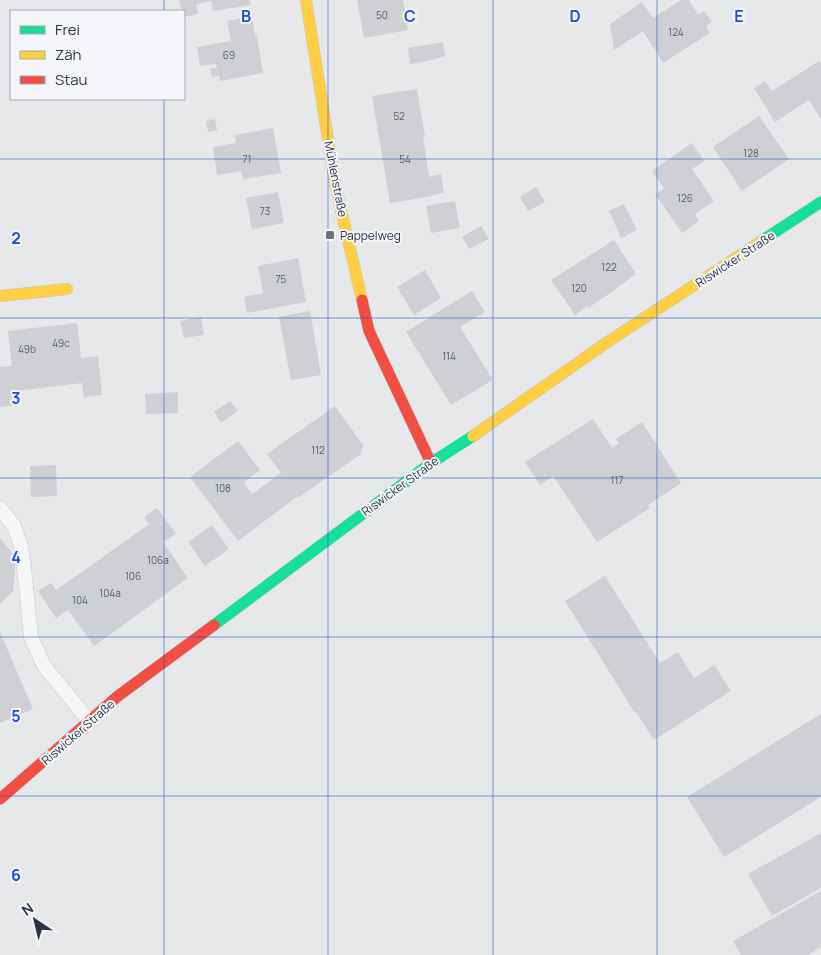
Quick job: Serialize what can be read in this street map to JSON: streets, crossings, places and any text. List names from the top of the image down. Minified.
{"streets":{"street":["Mühlenstraße","Riswicker Straße"]},"crossings":[["Mühlenstraße","Riswicker Straße"]],"places":{"transit":["Pappelweg"]},"house_numbers":["50","124","69","52","128","71","54","126","73","122","75","120","49c","49b","114","112","117","108","106a","106","104a","104"],"legend":["Frei","Zäh","Stau"],"north":"top left","grid":{"columns":["B","C","D","E"],"rows":["2","3","4","5","6"]}}
